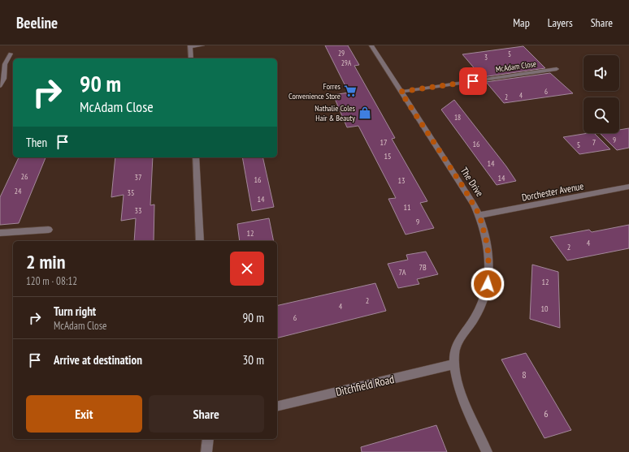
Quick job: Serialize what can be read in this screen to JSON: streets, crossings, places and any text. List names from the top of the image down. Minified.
{"streets":{"street":["McAdam Close","The Drive","Dorchester Avenue","Ditchfield Road"]},"crossings":[["McAdam Close","The Drive"],["The Drive","Dorchester Avenue"],["The Drive","Ditchfield Road"]],"places":{"supermarket":["Forres Convenience Store"],"shop":["Nathalie Coles Hair & Beauty"]},"house_numbers":["29","5","3","29A","6","4","2","18","9","17","7","16","5","15","14","26","37","14","16","13","24","35","14","11","33","9","12","4","2","7B","7A","12","2","4","10","6","8","6"],"page":{"header":"Beeline","nav":["Map","Layers","Share"],"turn":["90 m","McAdam Close"],"then":"Then","heading":["2 min","120 m · 08:12"],"list":[{"name":"Turn right","note":"McAdam Close","value":"90 m"},{"name":"Arrive at destination","value":"30 m"}],"buttons":["Exit","Share"]}}
